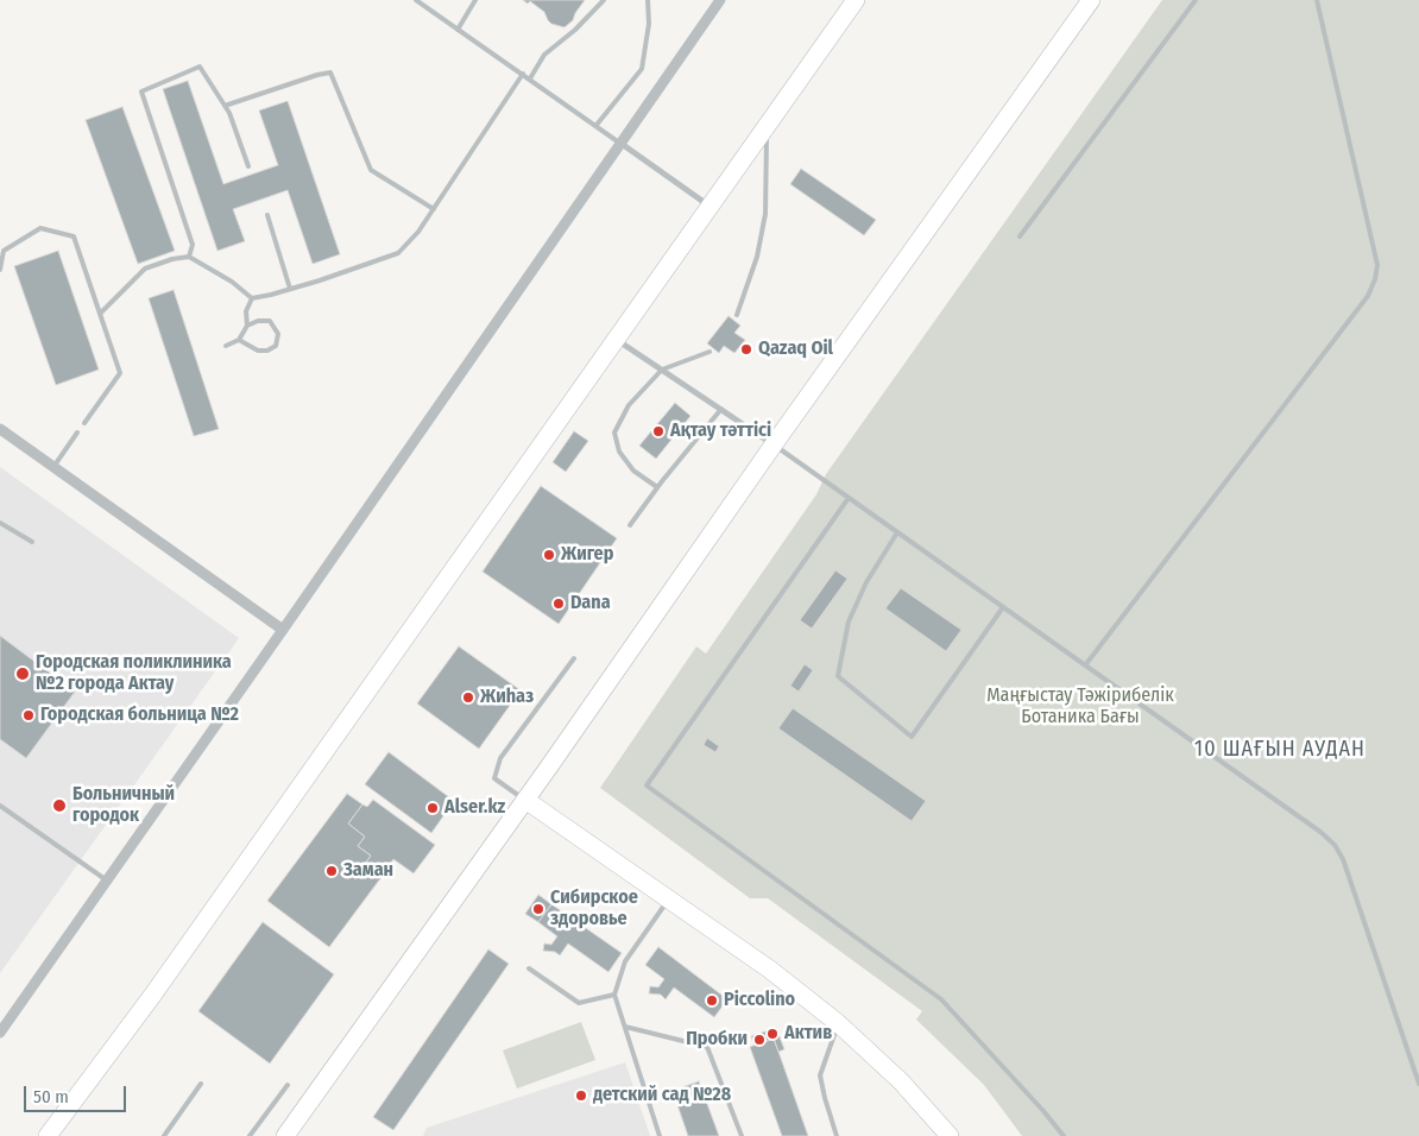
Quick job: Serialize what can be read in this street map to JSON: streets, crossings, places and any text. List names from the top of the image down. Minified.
{"districts":["10 ШАҒЫН АУДАН"],"parks":["Маңғыстау Тәжірибелік Ботаника Бағы"],"places":["Qazaq Oil","Ақтау тәттісі","Жигер","Dana","Городская поликлиника №2 города Актау","Жиhаз","Городская больница №2","Больничный городок","Alser.kz","Заман","Сибирское здоровье","Piccolino","Актив","Пробки","детский сад №28"],"scale_bar":"50 m"}
